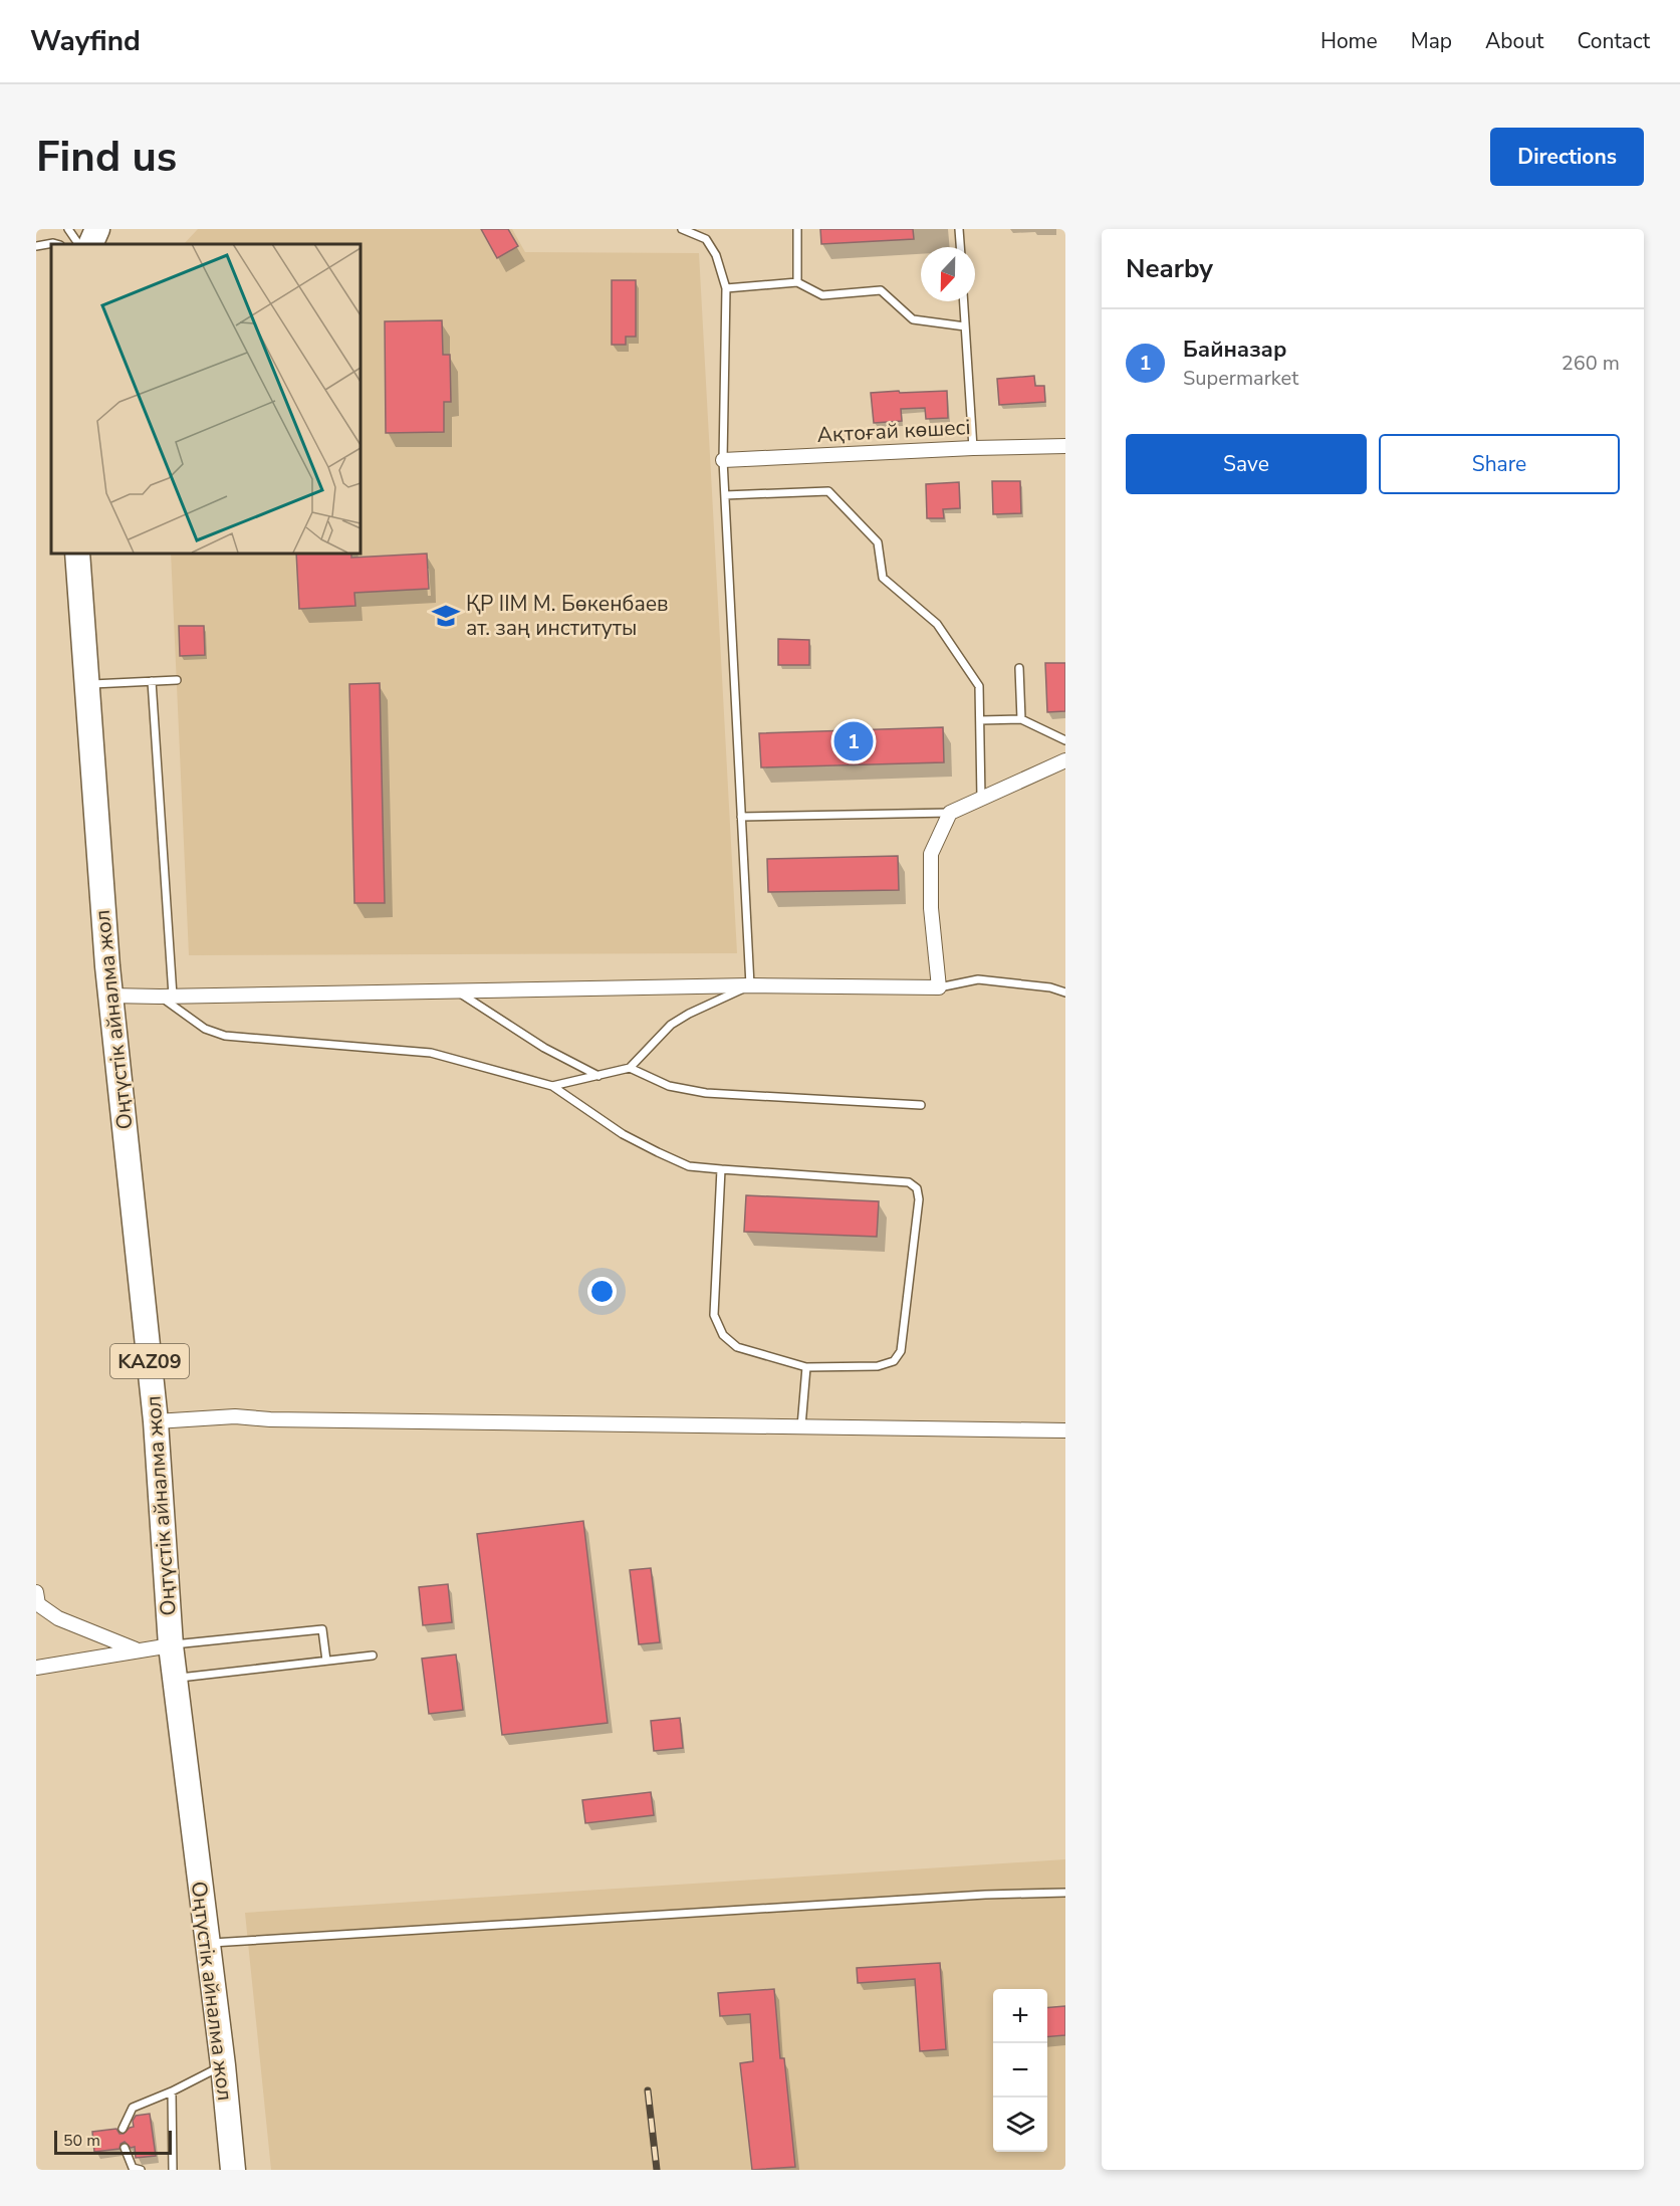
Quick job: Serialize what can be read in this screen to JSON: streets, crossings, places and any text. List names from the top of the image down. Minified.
{"streets":{"highway":["Оңтүстік айналма жол","KAZ09"],"street":["Ақтоғай көшесі"]},"places":{"school or university":["ҚР ІІМ М. Бөкенбаев ат. заң институты"]},"scale_bar":"50 m","north":"bottom","page":{"header":"Wayfind","nav":["Home","Map","About","Contact"],"buttons":["Directions",["Save","Share"]],"title":"Find us","heading":"Nearby","list":[{"mark":"1","name":"Байназар","note":"Supermarket","value":"260 m"}],"pins":"1","map_buttons":["+","−"],"scale":"50 m"}}
